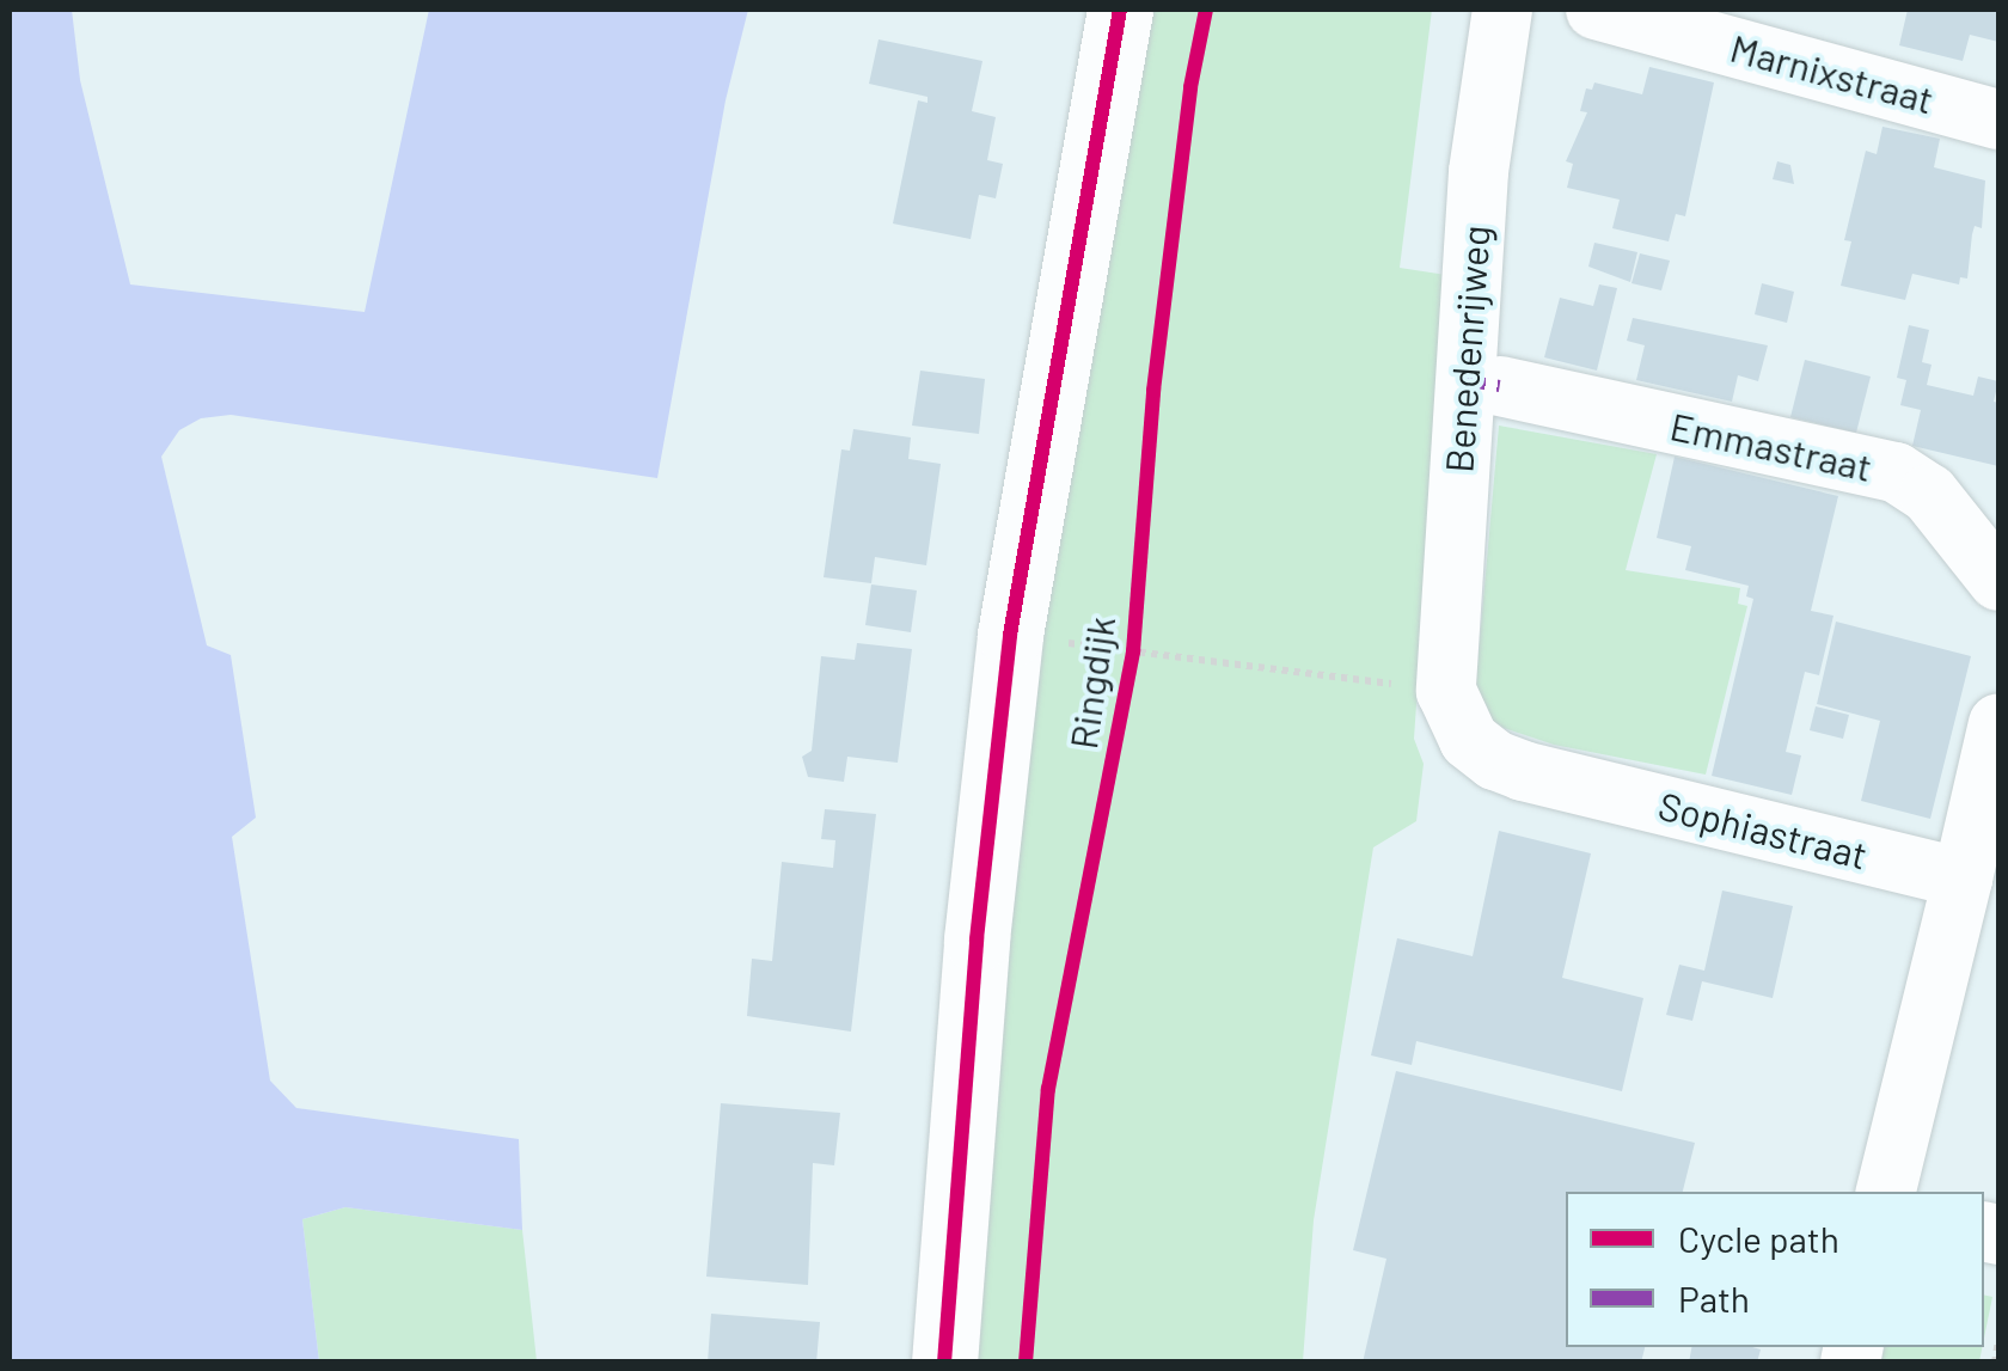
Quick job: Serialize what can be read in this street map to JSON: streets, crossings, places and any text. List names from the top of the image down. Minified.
{"streets":{"street":["Marnixstraat","Benedenrijweg","Emmastraat","Sophiastraat"],"cycle path":["Ringdijk"]},"crossings":[["Benedenrijweg","Sophiastraat"]],"legend":["Cycle path","Path"]}
